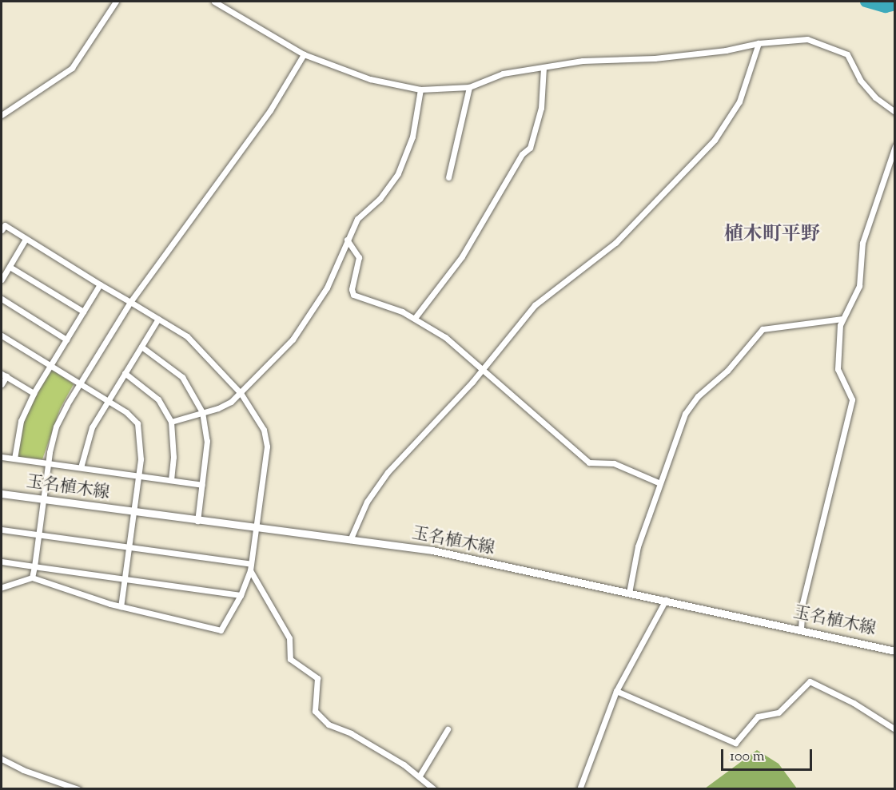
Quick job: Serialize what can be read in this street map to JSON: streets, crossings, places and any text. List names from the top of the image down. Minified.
{"streets":{"main road":["玉名植木線"]},"districts":["植木町平野"],"scale_bar":"100 m"}
